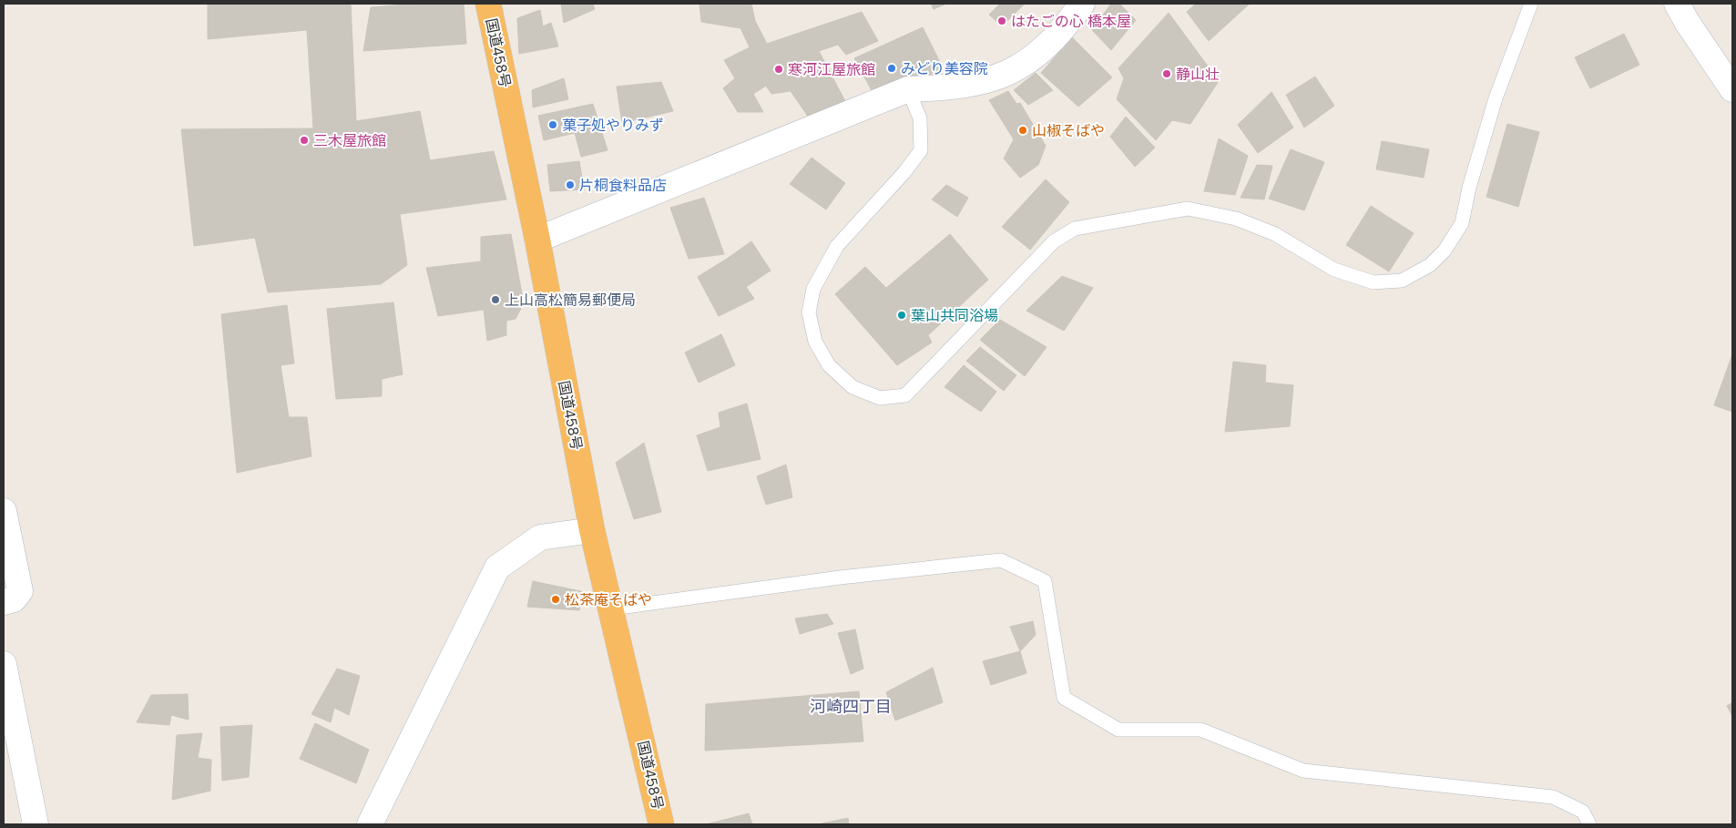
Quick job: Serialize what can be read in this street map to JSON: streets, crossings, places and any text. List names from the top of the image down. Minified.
{"streets":{"highway":["国道458号"]},"districts":["河崎四丁目"],"places":["はたごの心 橋本屋","みどり美容院","寒河江屋旅館","静山壮","菓子処やりみず","山椒そばや","三木屋旅館","片桐食料品店","上山高松簡易郵便局","葉山共同浴場","松茶庵そばや"]}
